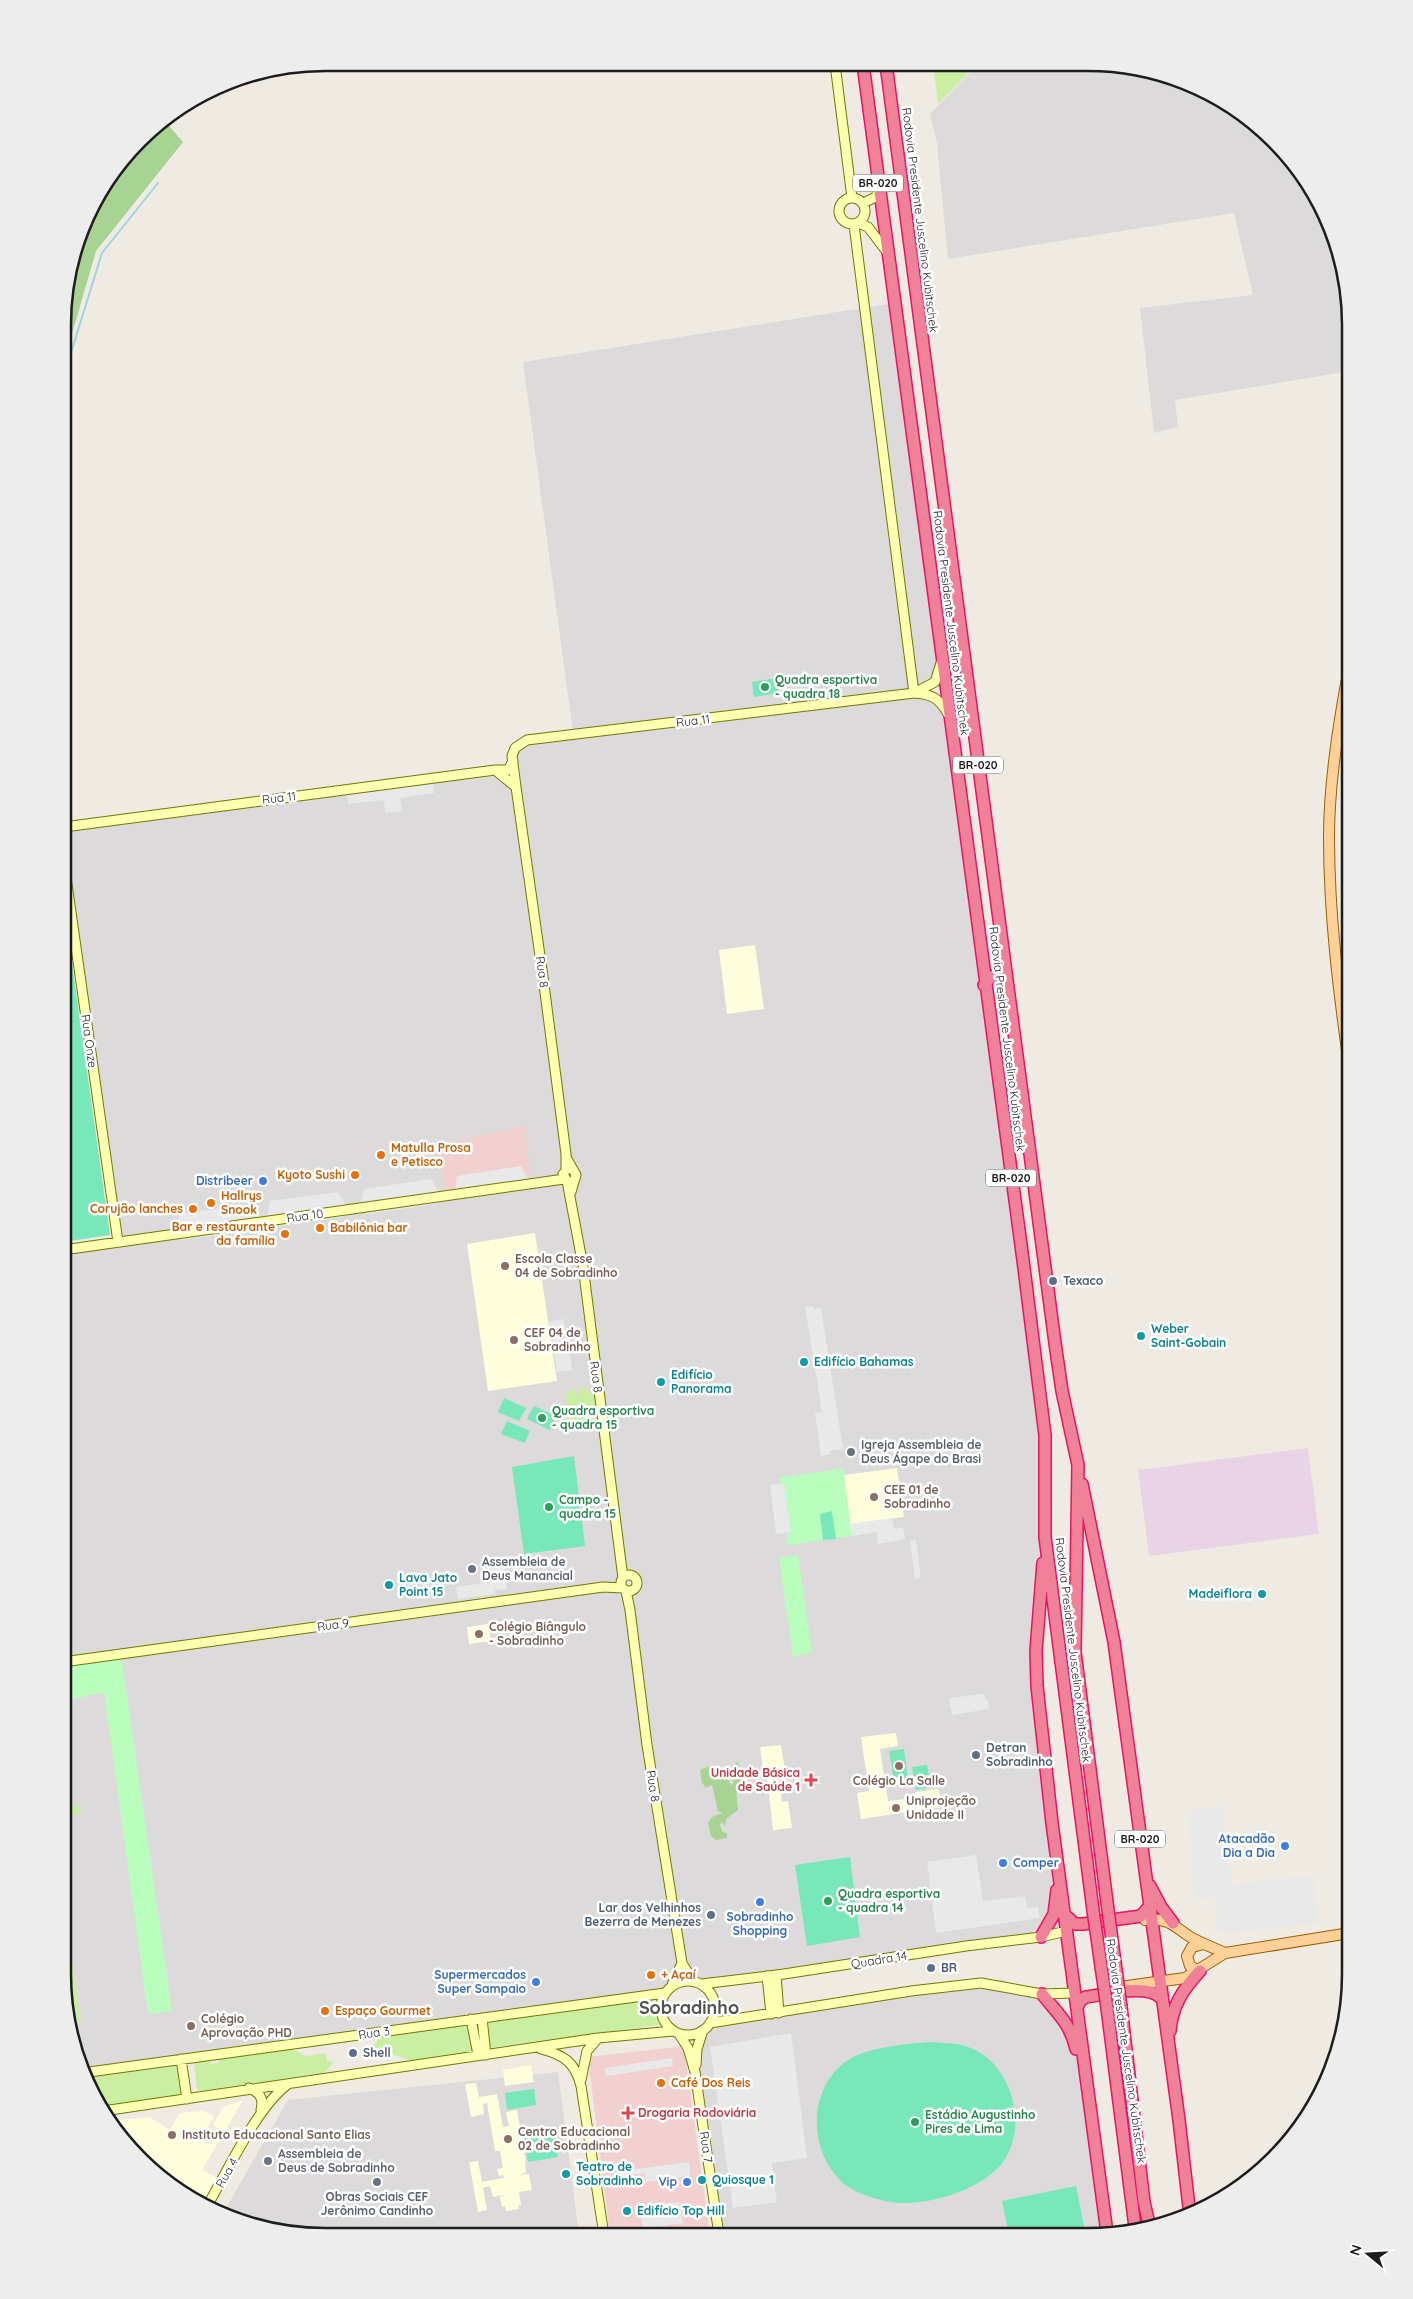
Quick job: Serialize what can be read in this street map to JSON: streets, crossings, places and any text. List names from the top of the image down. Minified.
{"streets":{"highway":["BR-020","Rodovia Presidente Juscelino Kubitschek"],"main road":["Rua 11","Rua 8","Rua Onze","Rua 10","Rua 9","Quadra 14","Rua 3","Rua 7","Rua 4"]},"crossings":[["BR-020","Rodovia Presidente Juscelino Kubitschek"],["BR-020","Quadra 14"],["Rodovia Presidente Juscelino Kubitschek","Rua 11"],["Rua 8","Rua 10"],["Rua 8","Rua 9"],["Rua 8","Quadra 14"],["Rua 8","Rua 3"],["Rua 8","Rua 7"],["Rua Onze","Rua 10"],["Quadra 14","Rua 3"],["Quadra 14","Rua 7"],["Rua 3","Rua 7"]],"districts":["Sobradinho"],"places":{"other":["Quadra esportiva - quadra 18","Matulla Prosa e Petisco","Kyoto Sushi","Distribeer","Hallrys Snook","Corujão lanches","Babilônia bar","Bar e restaurante da família","Escola Classe 04 de Sobradinho","Texaco","Weber Saint-Gobain","CEF 04 de Sobradinho","Edifício Bahamas","Edifício Panorama","Quadra esportiva - quadra 15","Igreja Assembleia de Deus Ágape do Brasi","CEE 01 de Sobradinho","Campo - quadra 15","Assembleia de Deus Manancial","Lava Jato Point 15","Madeiflora","Colégio Biângulo - Sobradinho","Detran Sobradinho","Colégio La Salle","Uniprojeção Unidade II","Atacadão Dia a Dia","Comper","Quadra esportiva - quadra 14","Sobradinho Shopping","Lar dos Velhinhos Bezerra de Menezes","BR","+ Açaí","Supermercados Super Sampaio","Espaço Gourmet","Colégio Aprovação PHD","Shell","Café Dos Reis","Estádio Augustinho Pires de Lima","Instituto Educacional Santo Elias","Centro Educacional 02 de Sobradinho","Assembleia de Deus de Sobradinho","Teatro de Sobradinho","Quiosque 1","Obras Sociais CEF Jerônimo Candinho","Vip","Edifício Top Hill"],"health":["Unidade Básica de Saúde 1","Drogaria Rodoviária"]},"north":"left"}
